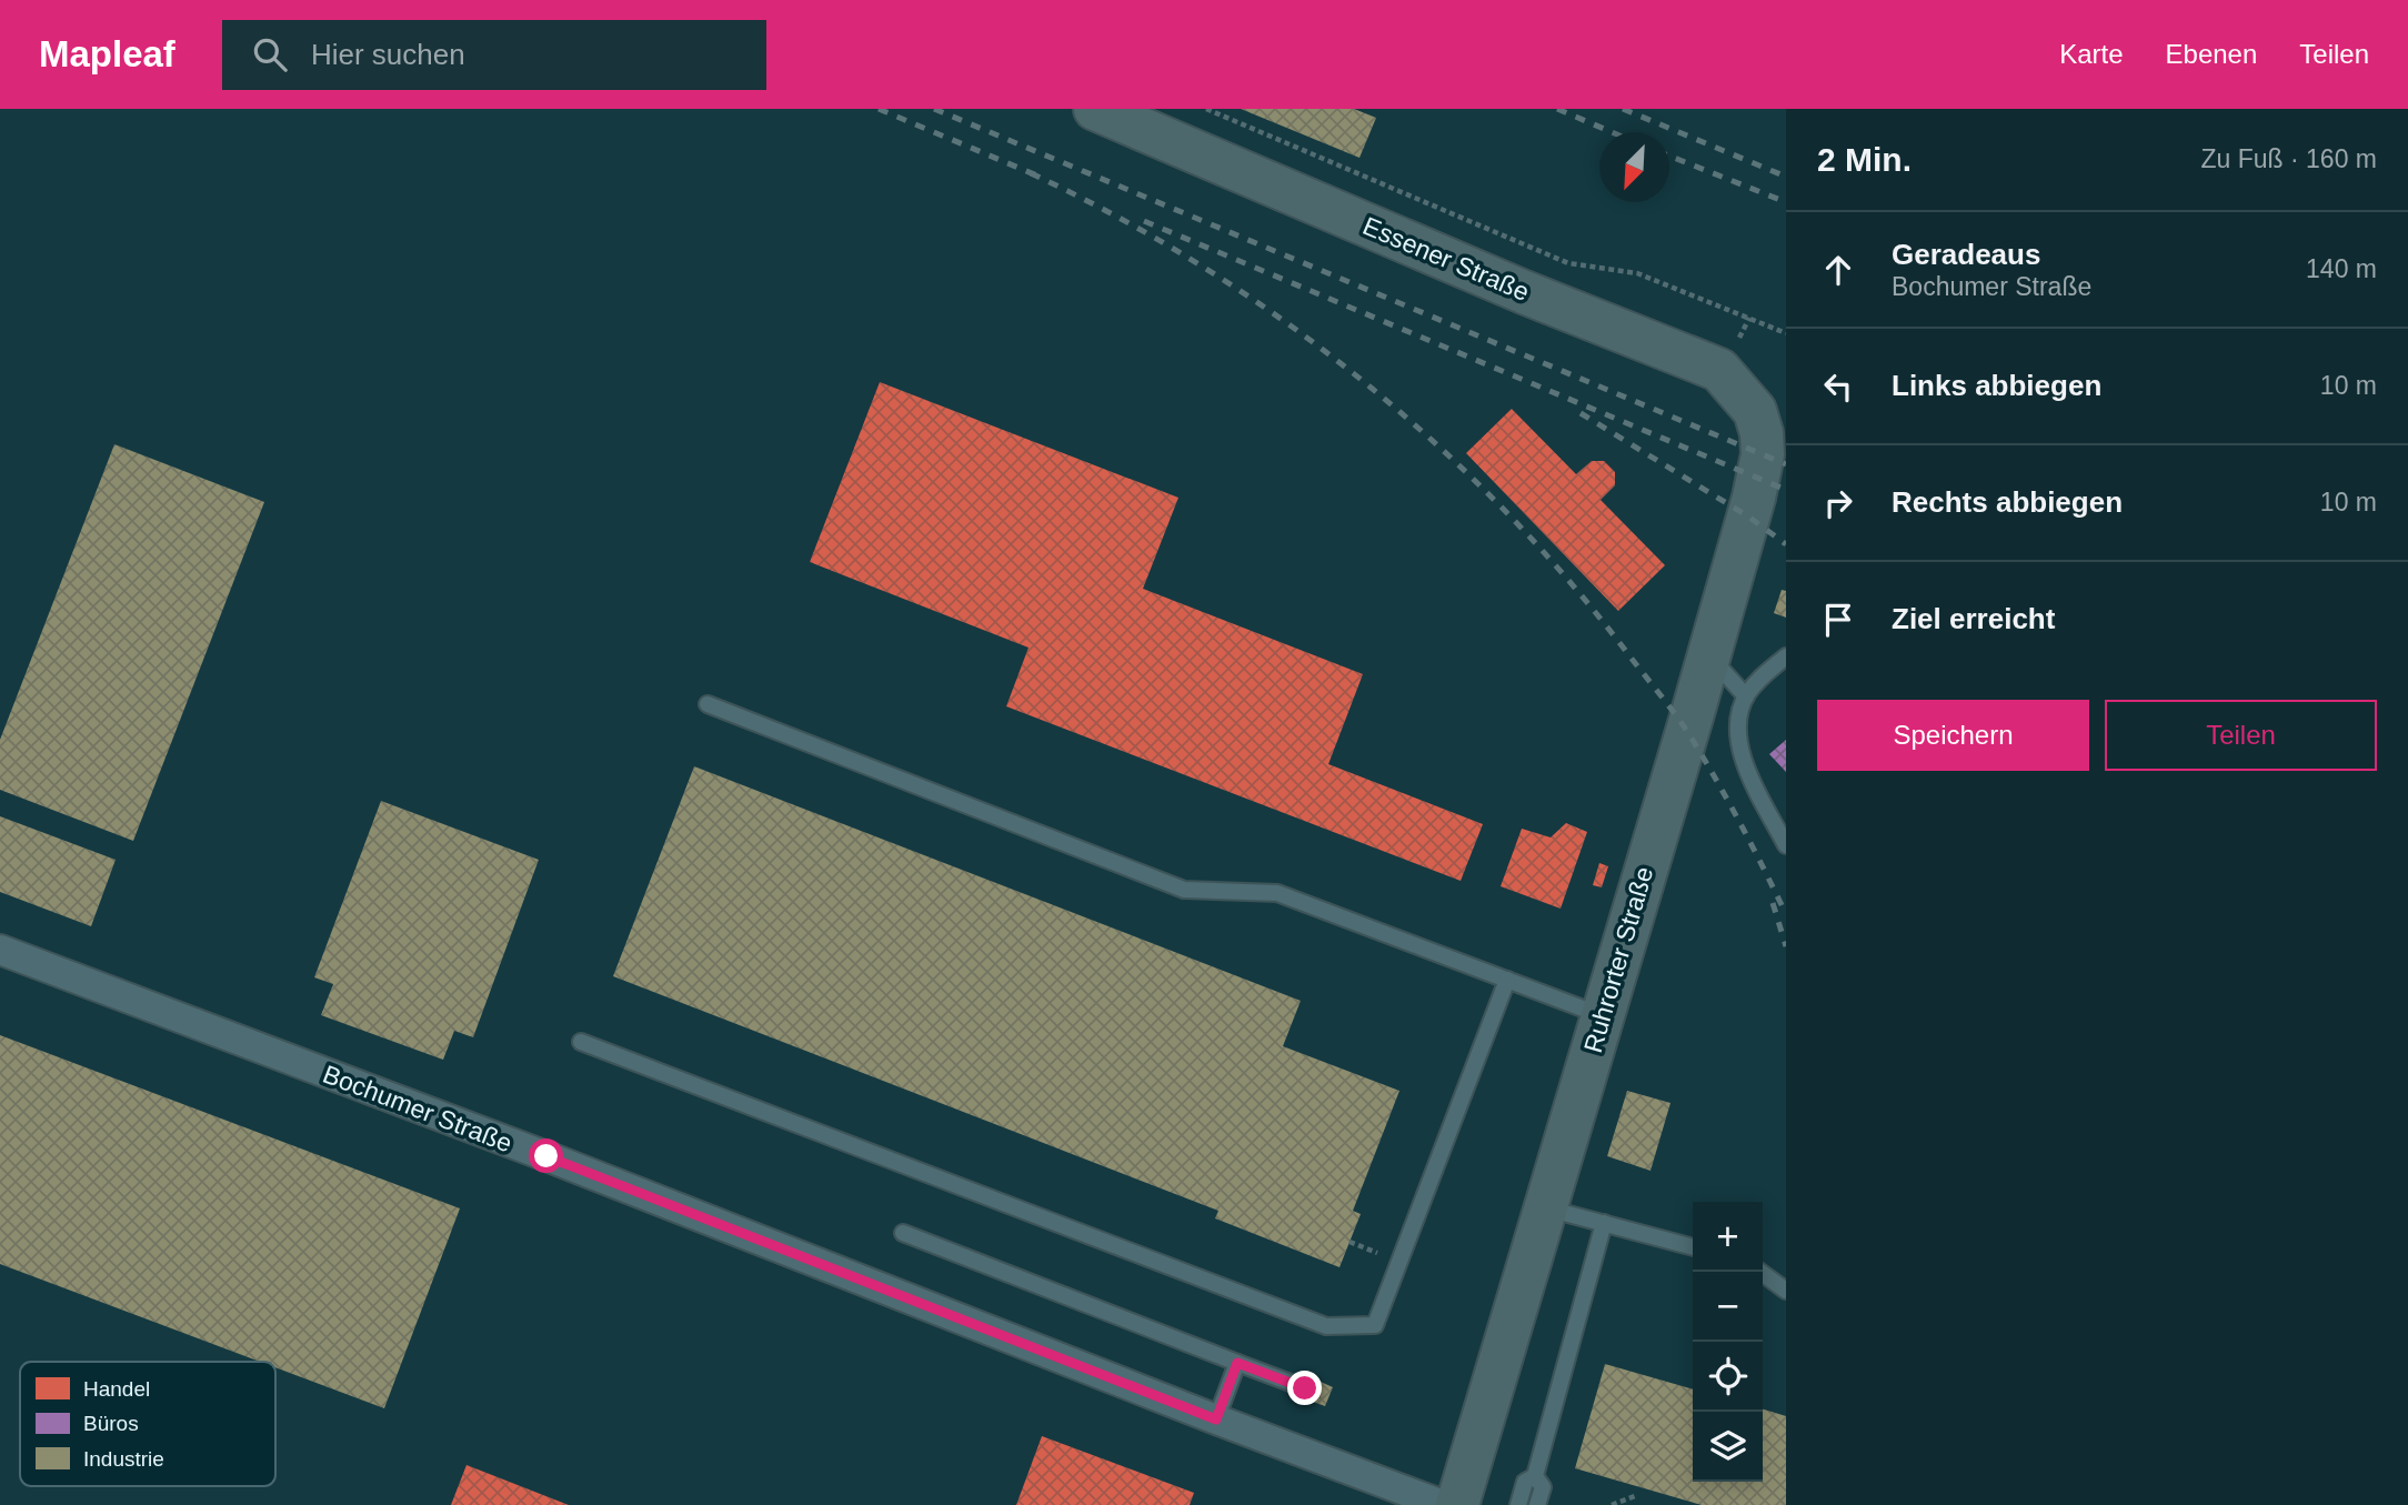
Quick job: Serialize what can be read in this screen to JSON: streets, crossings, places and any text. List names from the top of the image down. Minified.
{"streets":{"street":["Essener Straße","Ruhrorter Straße","Bochumer Straße"]},"crossings":[["Essener Straße","Ruhrorter Straße"]],"legend":["Handel","Büros","Industrie"],"north":"bottom left","page":{"header":"Mapleaf","search":"Hier suchen","nav":["Karte","Ebenen","Teilen"],"heading":["2 Min.","Zu Fuß · 160 m"],"list":[["Geradeaus","Bochumer Straße","140 m"],["Links abbiegen","10 m"],["Rechts abbiegen","10 m"],"Ziel erreicht"],"buttons":["Speichern","Teilen"],"map_buttons":["+","−"]}}
